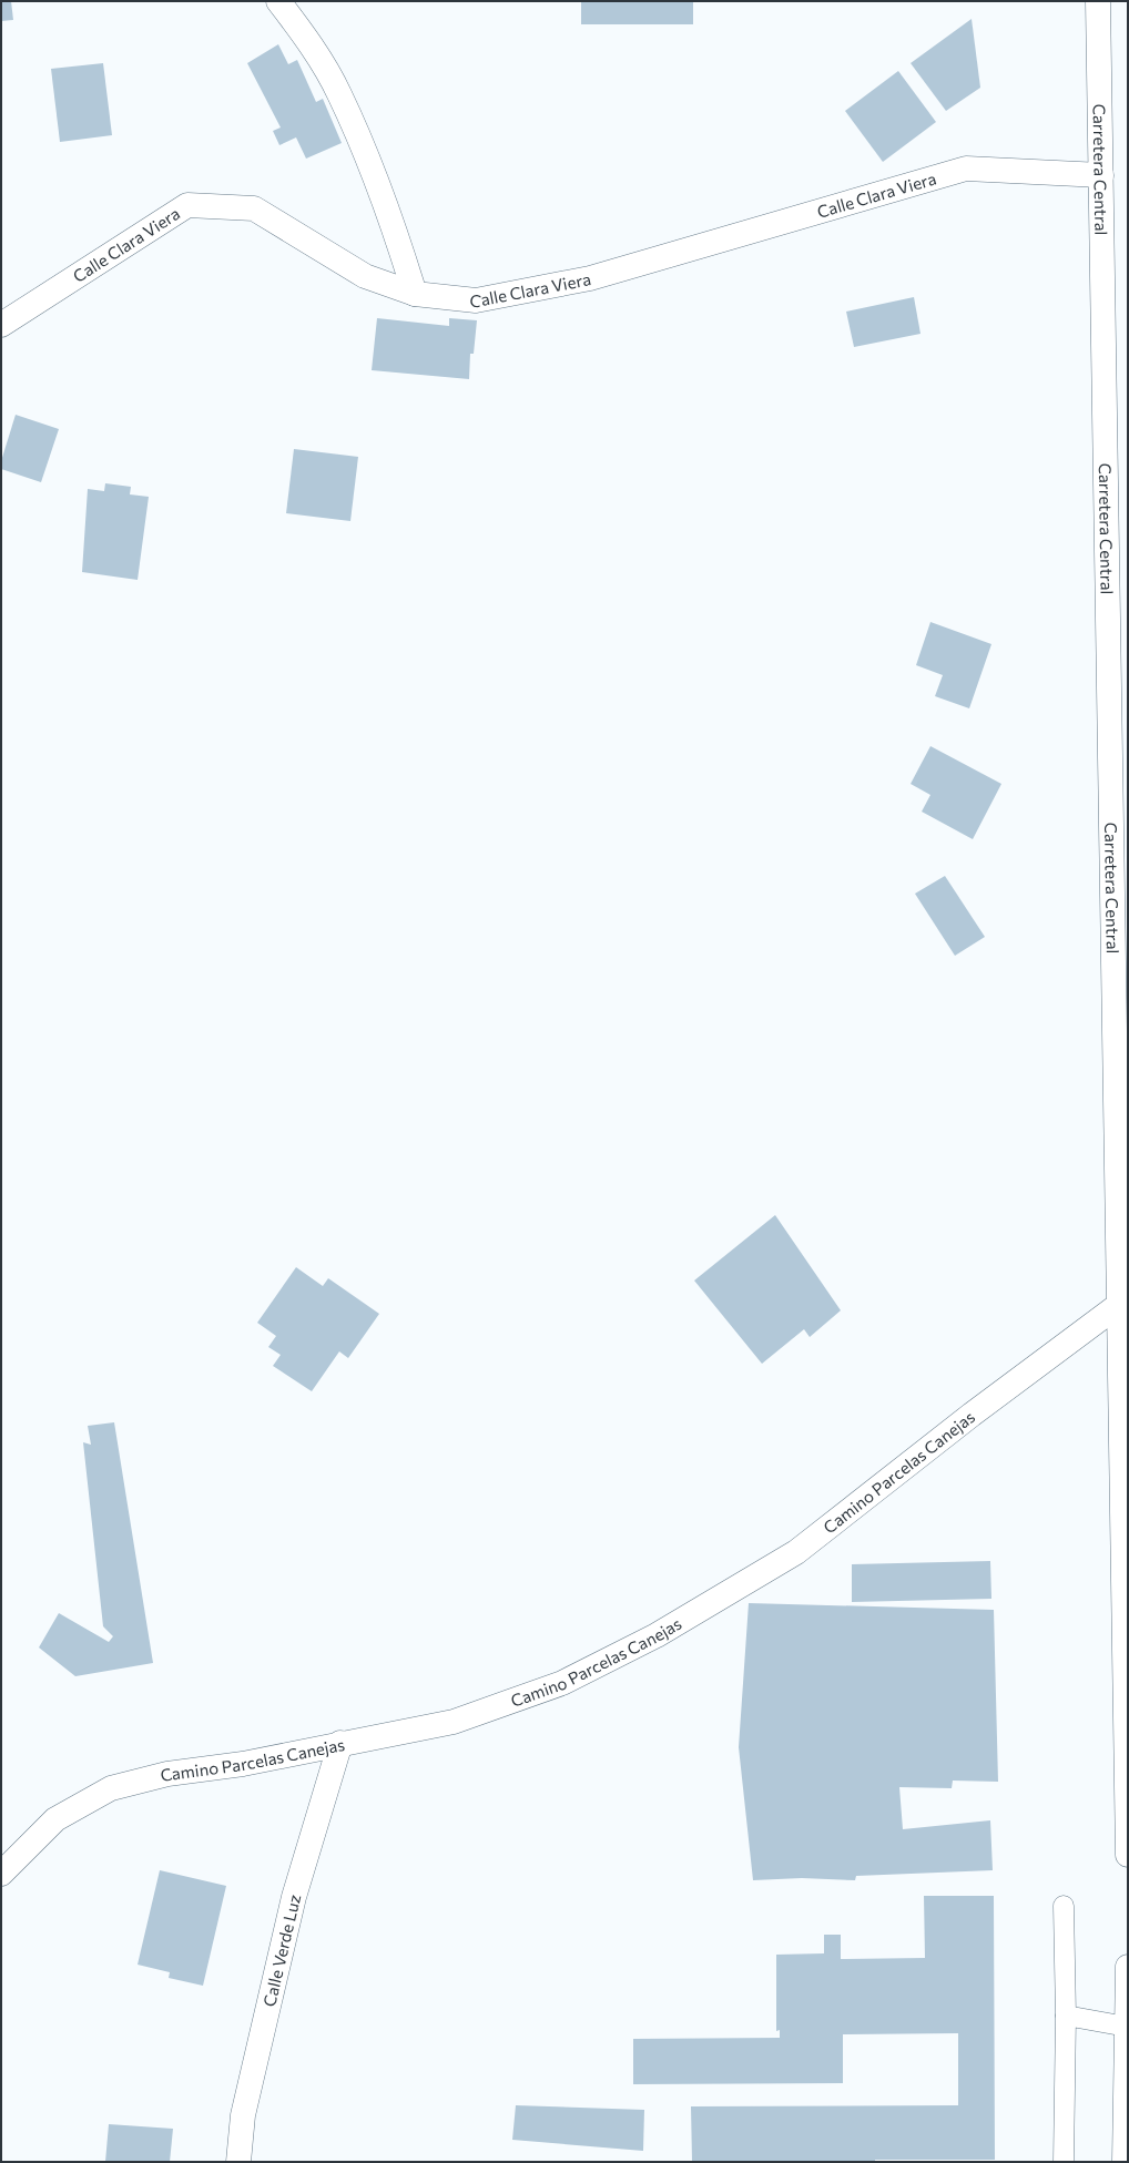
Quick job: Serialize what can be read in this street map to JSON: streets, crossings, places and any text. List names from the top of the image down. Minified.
{"streets":{"main road":["Carretera Central","Calle Clara Viera","Camino Parcelas Canejas","Calle Verde Luz"]},"crossings":[["Carretera Central","Calle Clara Viera"],["Carretera Central","Camino Parcelas Canejas"],["Camino Parcelas Canejas","Calle Verde Luz"]]}
